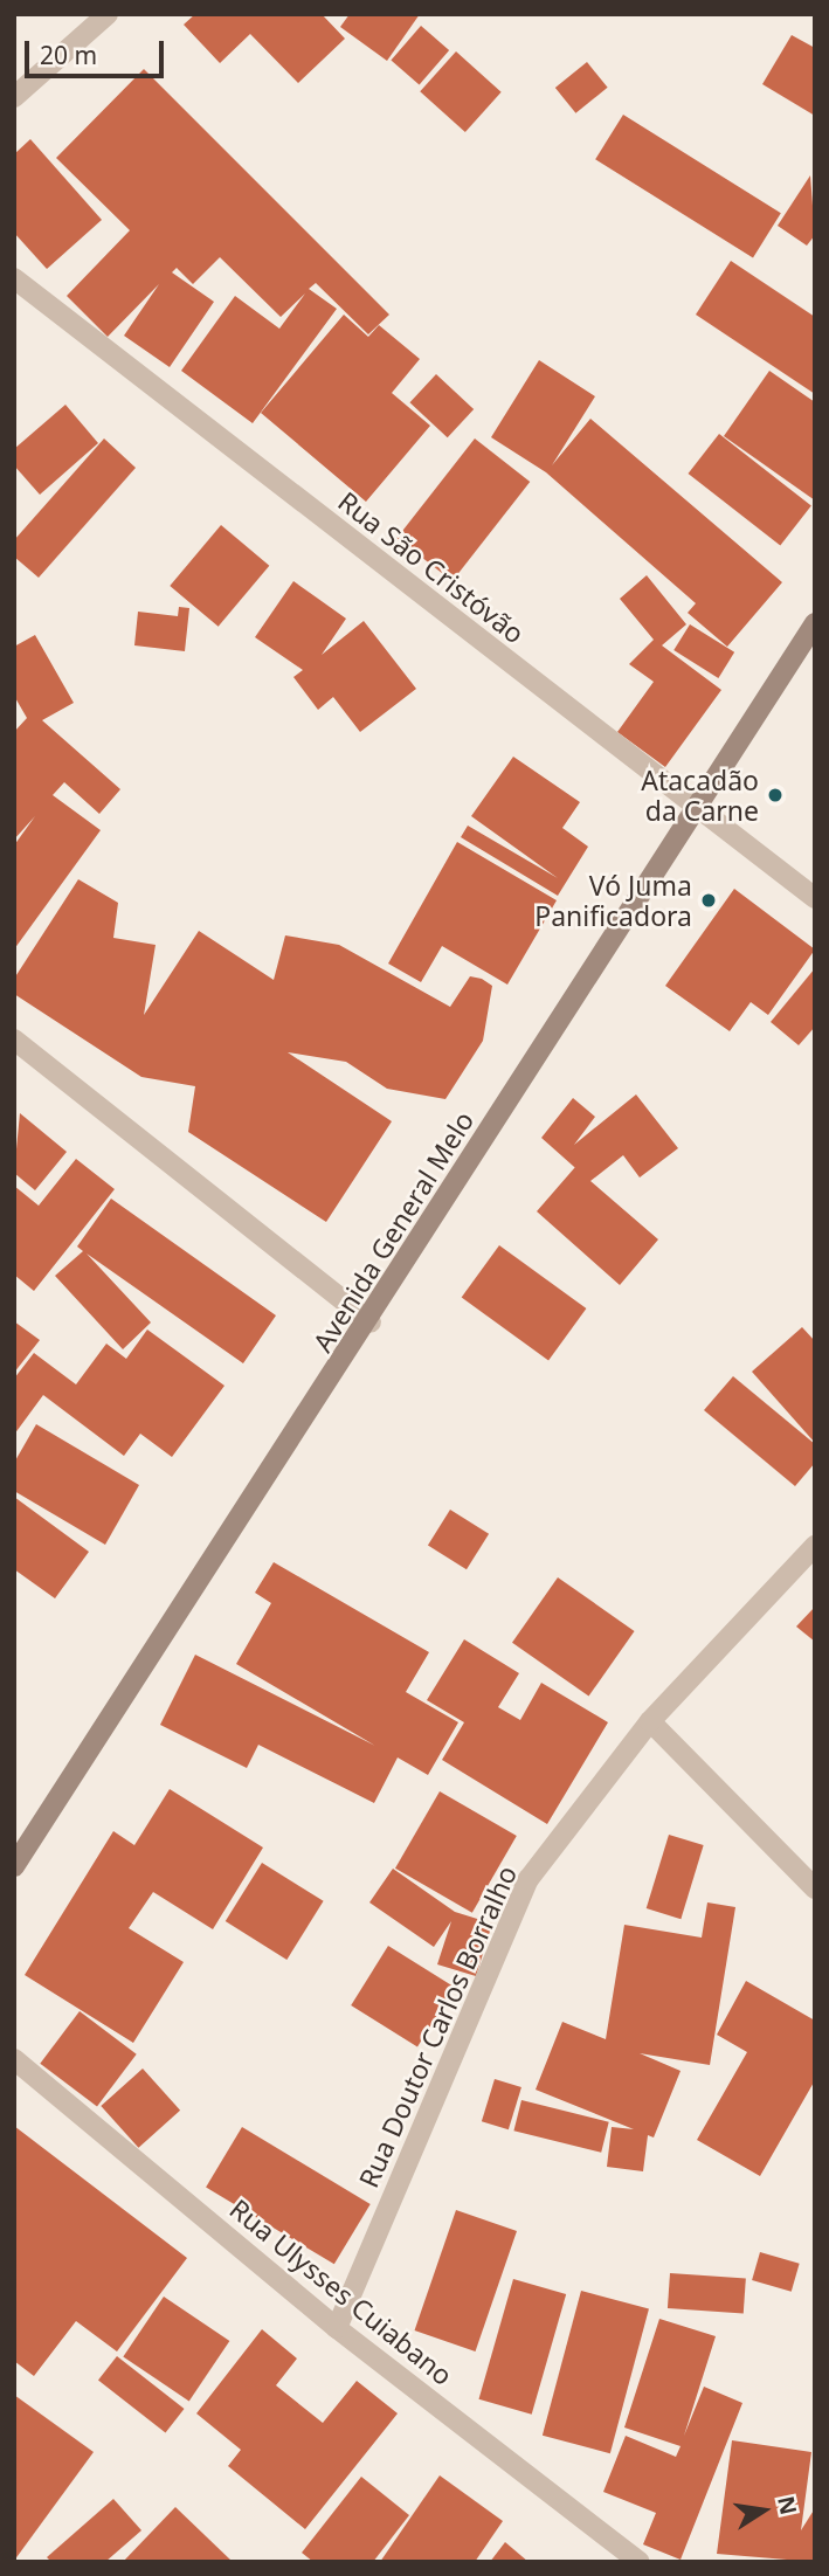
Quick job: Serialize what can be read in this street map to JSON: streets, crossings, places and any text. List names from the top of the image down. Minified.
{"streets":{"main road":["Avenida General Melo"],"street":["Rua São Cristóvão","Rua Doutor Carlos Borralho","Rua Ulysses Cuiabano"]},"crossings":[["Rua São Cristóvão","Avenida General Melo"],["Rua Doutor Carlos Borralho","Rua Ulysses Cuiabano"]],"places":["Atacadão da Carne","Vó Juma Panificadora"],"scale_bar":"20 m","north":"right"}
